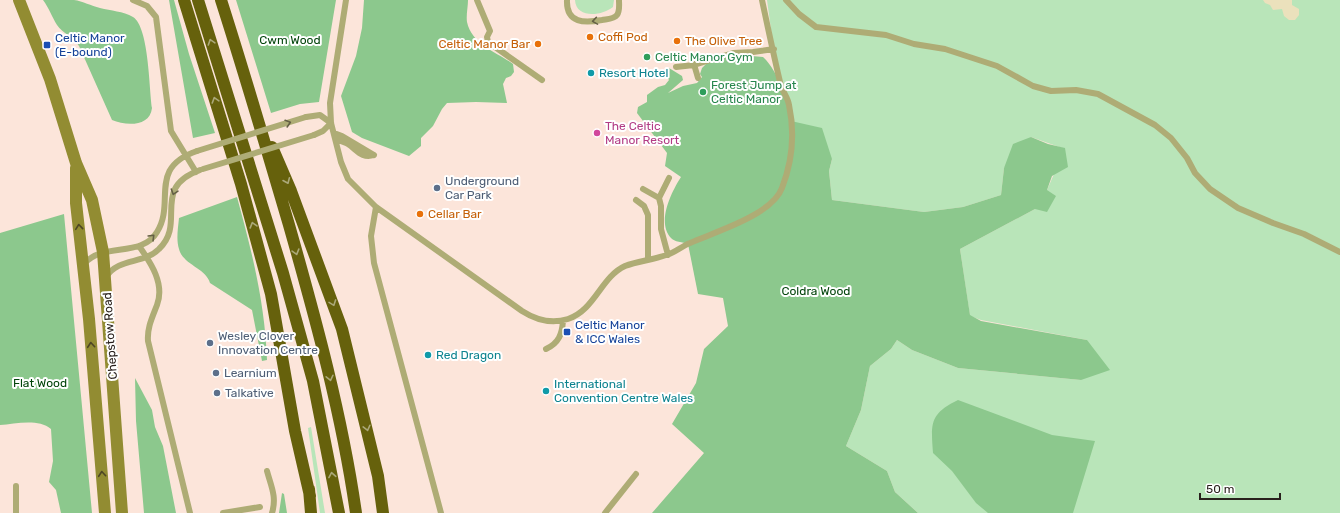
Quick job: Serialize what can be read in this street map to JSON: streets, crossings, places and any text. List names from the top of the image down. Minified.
{"streets":{"main road":["Chepstow Road"]},"parks":["Cwm Wood","Coldra Wood","Flat Wood"],"places":{"other":["Coffi Pod","The Olive Tree","Celtic Manor Bar","Celtic Manor Gym","Resort Hotel","Forest Jump at Celtic Manor","The Celtic Manor Resort","Underground Car Park","Cellar Bar","Wesley Clover Innovation Centre","Red Dragon","Learnium","International Convention Centre Wales","Talkative"],"transit":["Celtic Manor (E-bound)","Celtic Manor & ICC Wales"]},"scale_bar":"50 m"}
